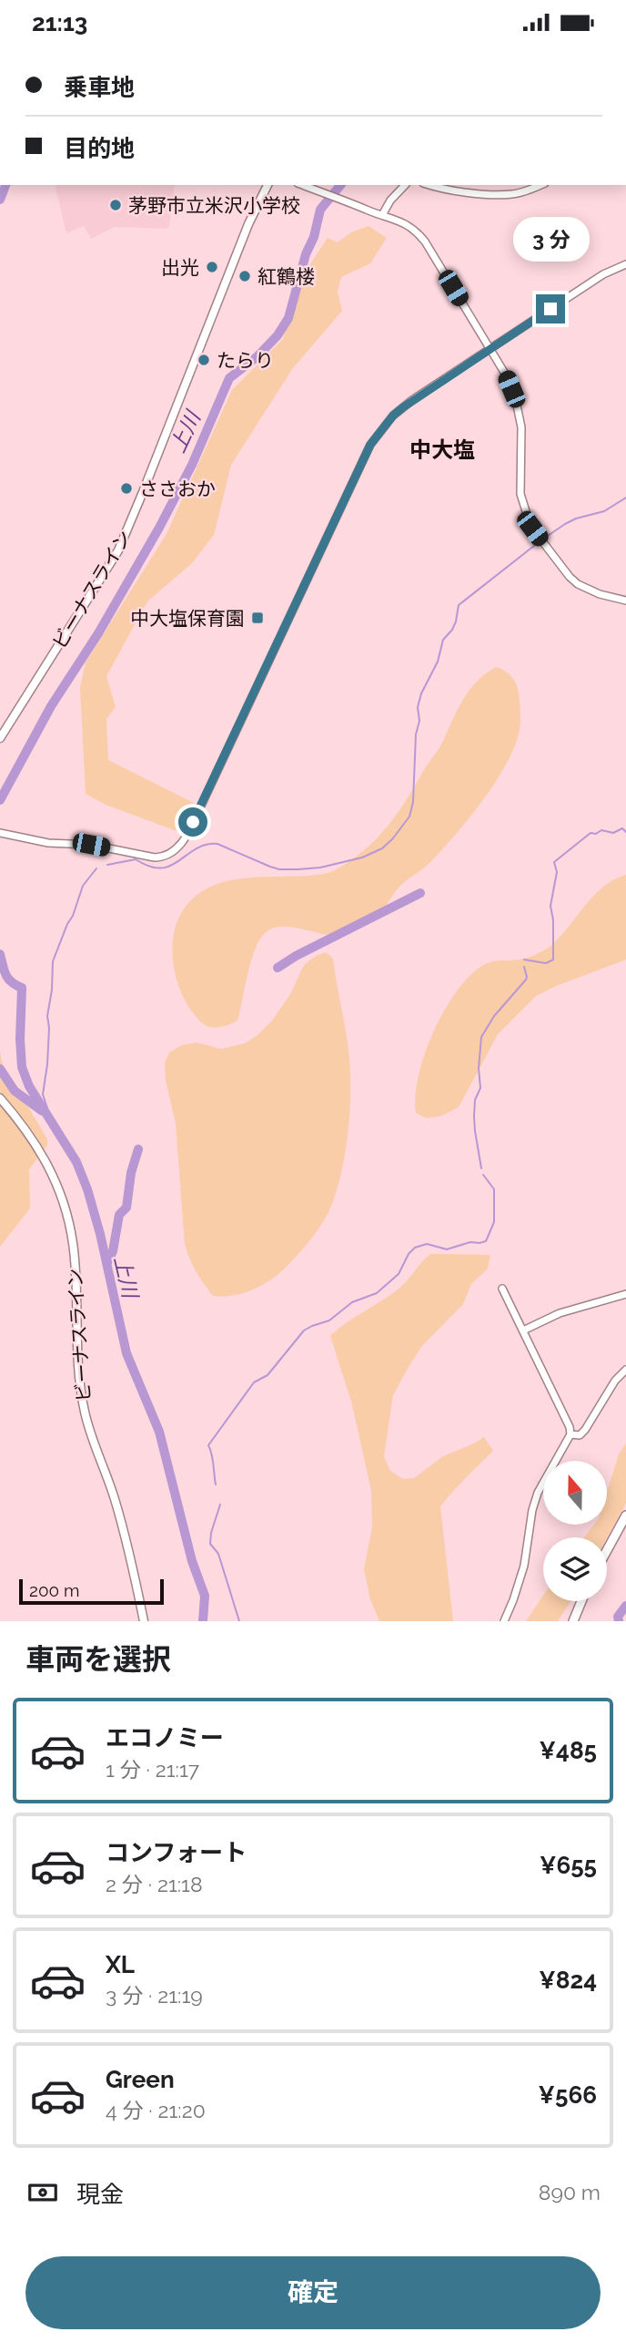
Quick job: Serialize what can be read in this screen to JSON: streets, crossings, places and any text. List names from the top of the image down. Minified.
{"streets":{"main road":["ビーナスライン"]},"districts":["中大塩"],"water":["上川"],"places":{"other":["茅野市立米沢小学校","出光","紅鶴楼","たらり","ささおか"],"transit":["中大塩保育園"]},"scale_bar":"200 m","north":"top","page":{"status":"21:13","banner":["乗車地","目的地"],"bubble":"3 分","scale":"200 m","heading":"車両を選択","list":[{"name":"エコノミー","note":"1 分 · 21:17","value":"¥485"},{"name":"コンフォート","note":"2 分 · 21:18","value":"¥655"},{"name":"XL","note":"3 分 · 21:19","value":"¥824"},{"name":"Green","note":"4 分 · 21:20","value":"¥566"}],"pay":["現金","890 m"],"buttons":"確定"}}
